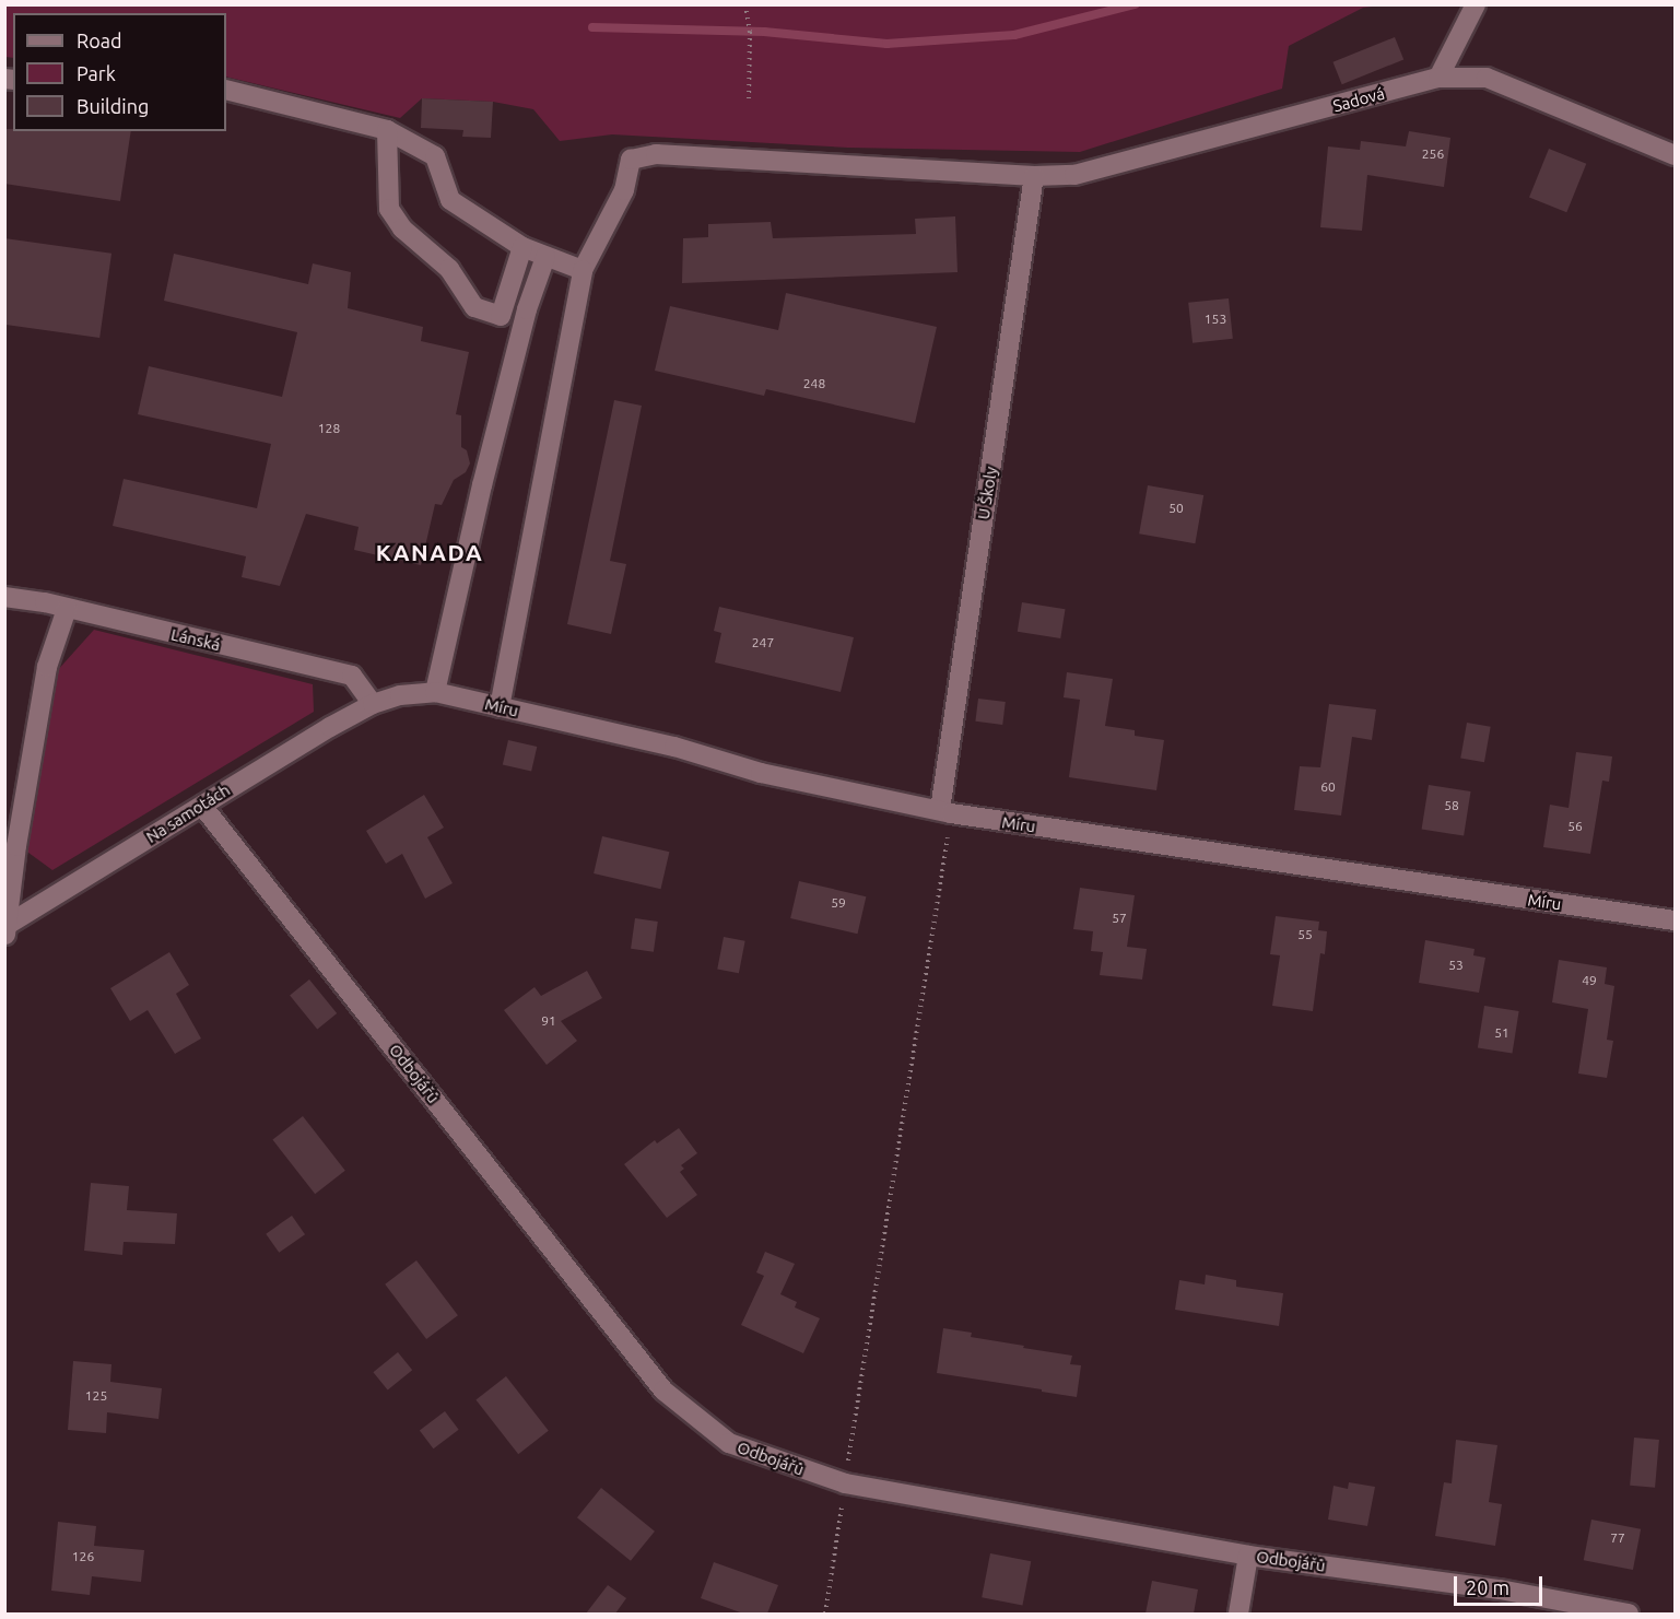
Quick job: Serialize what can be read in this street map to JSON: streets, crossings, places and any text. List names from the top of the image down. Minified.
{"streets":{"street":["Sadová","U Školy","Lánská","Míru","Na samotách","Odbojářů"]},"crossings":[["Sadová","U Školy"],["U Školy","Míru"],["Lánská","Míru"],["Lánská","Na samotách"],["Míru","Na samotách"],["Na samotách","Odbojářů"]],"districts":["KANADA"],"house_numbers":["256","153","248","128","50","247","60","58","56","59","57","55","53","49","91","51","125","77","126"],"legend":["Road","Park","Building"],"scale_bar":"20 m"}
